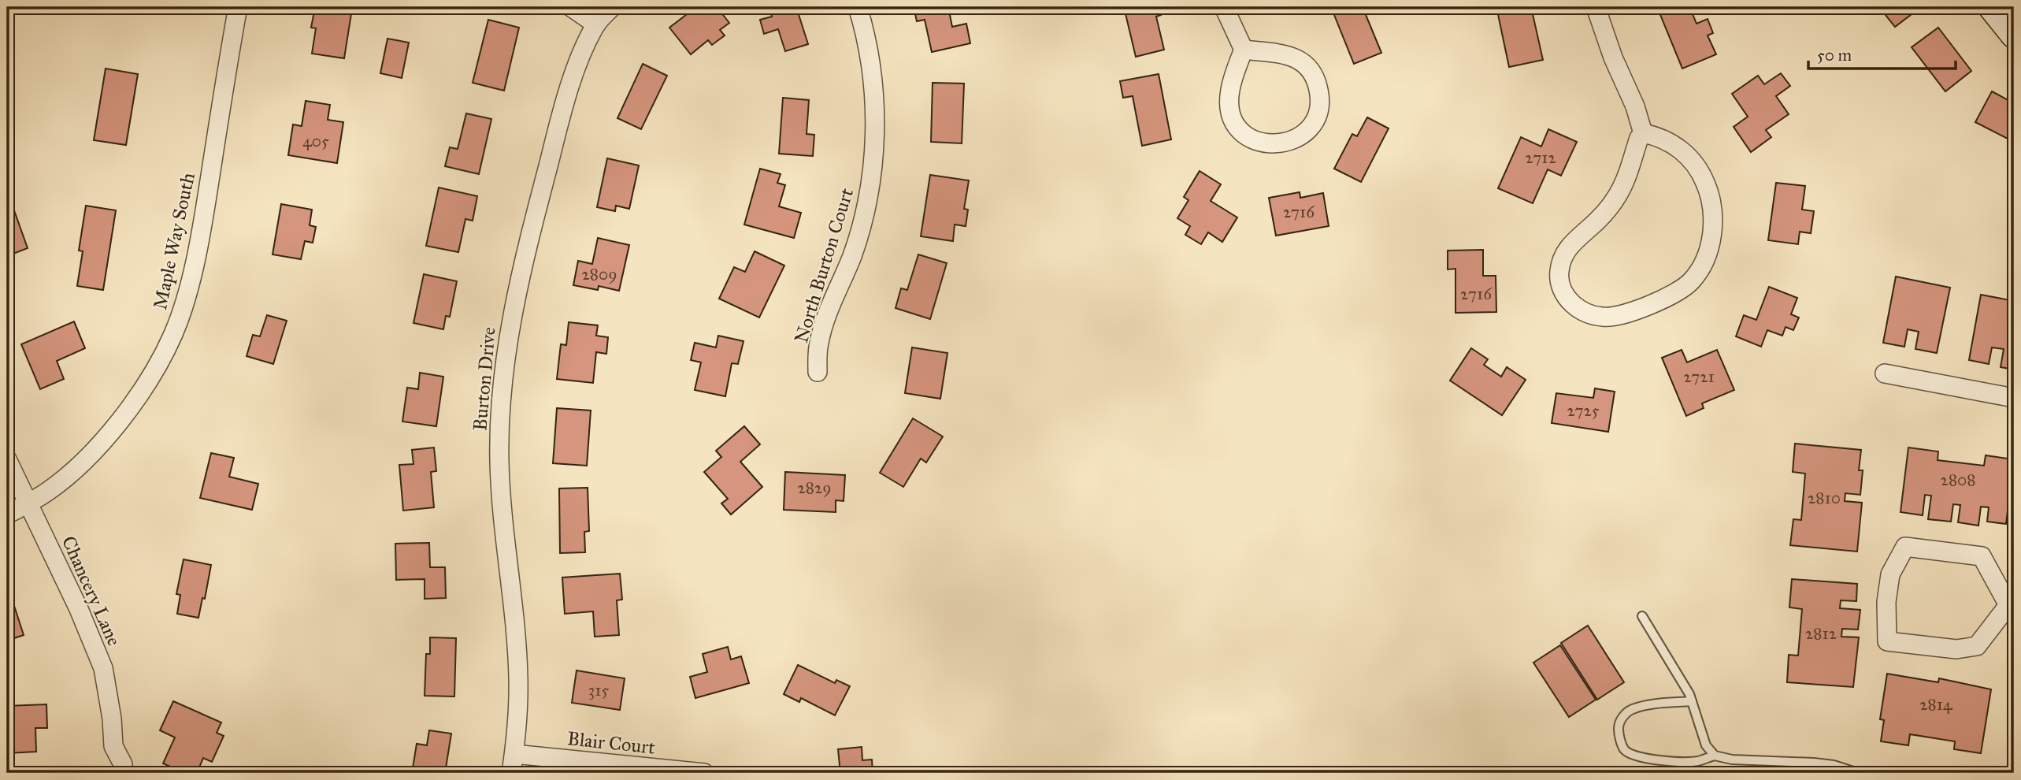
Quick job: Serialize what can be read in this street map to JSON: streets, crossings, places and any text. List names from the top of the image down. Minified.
{"streets":{"street":["Maple Way South","North Burton Court","Burton Drive","Chancery Lane","Blair Court"]},"crossings":[["Maple Way South","Chancery Lane"],["Burton Drive","Blair Court"]],"house_numbers":["405","2712","2716","2809","2716","2721","2725","2808","2829","2810","2812","315","2814"],"scale_bar":"50 m"}
